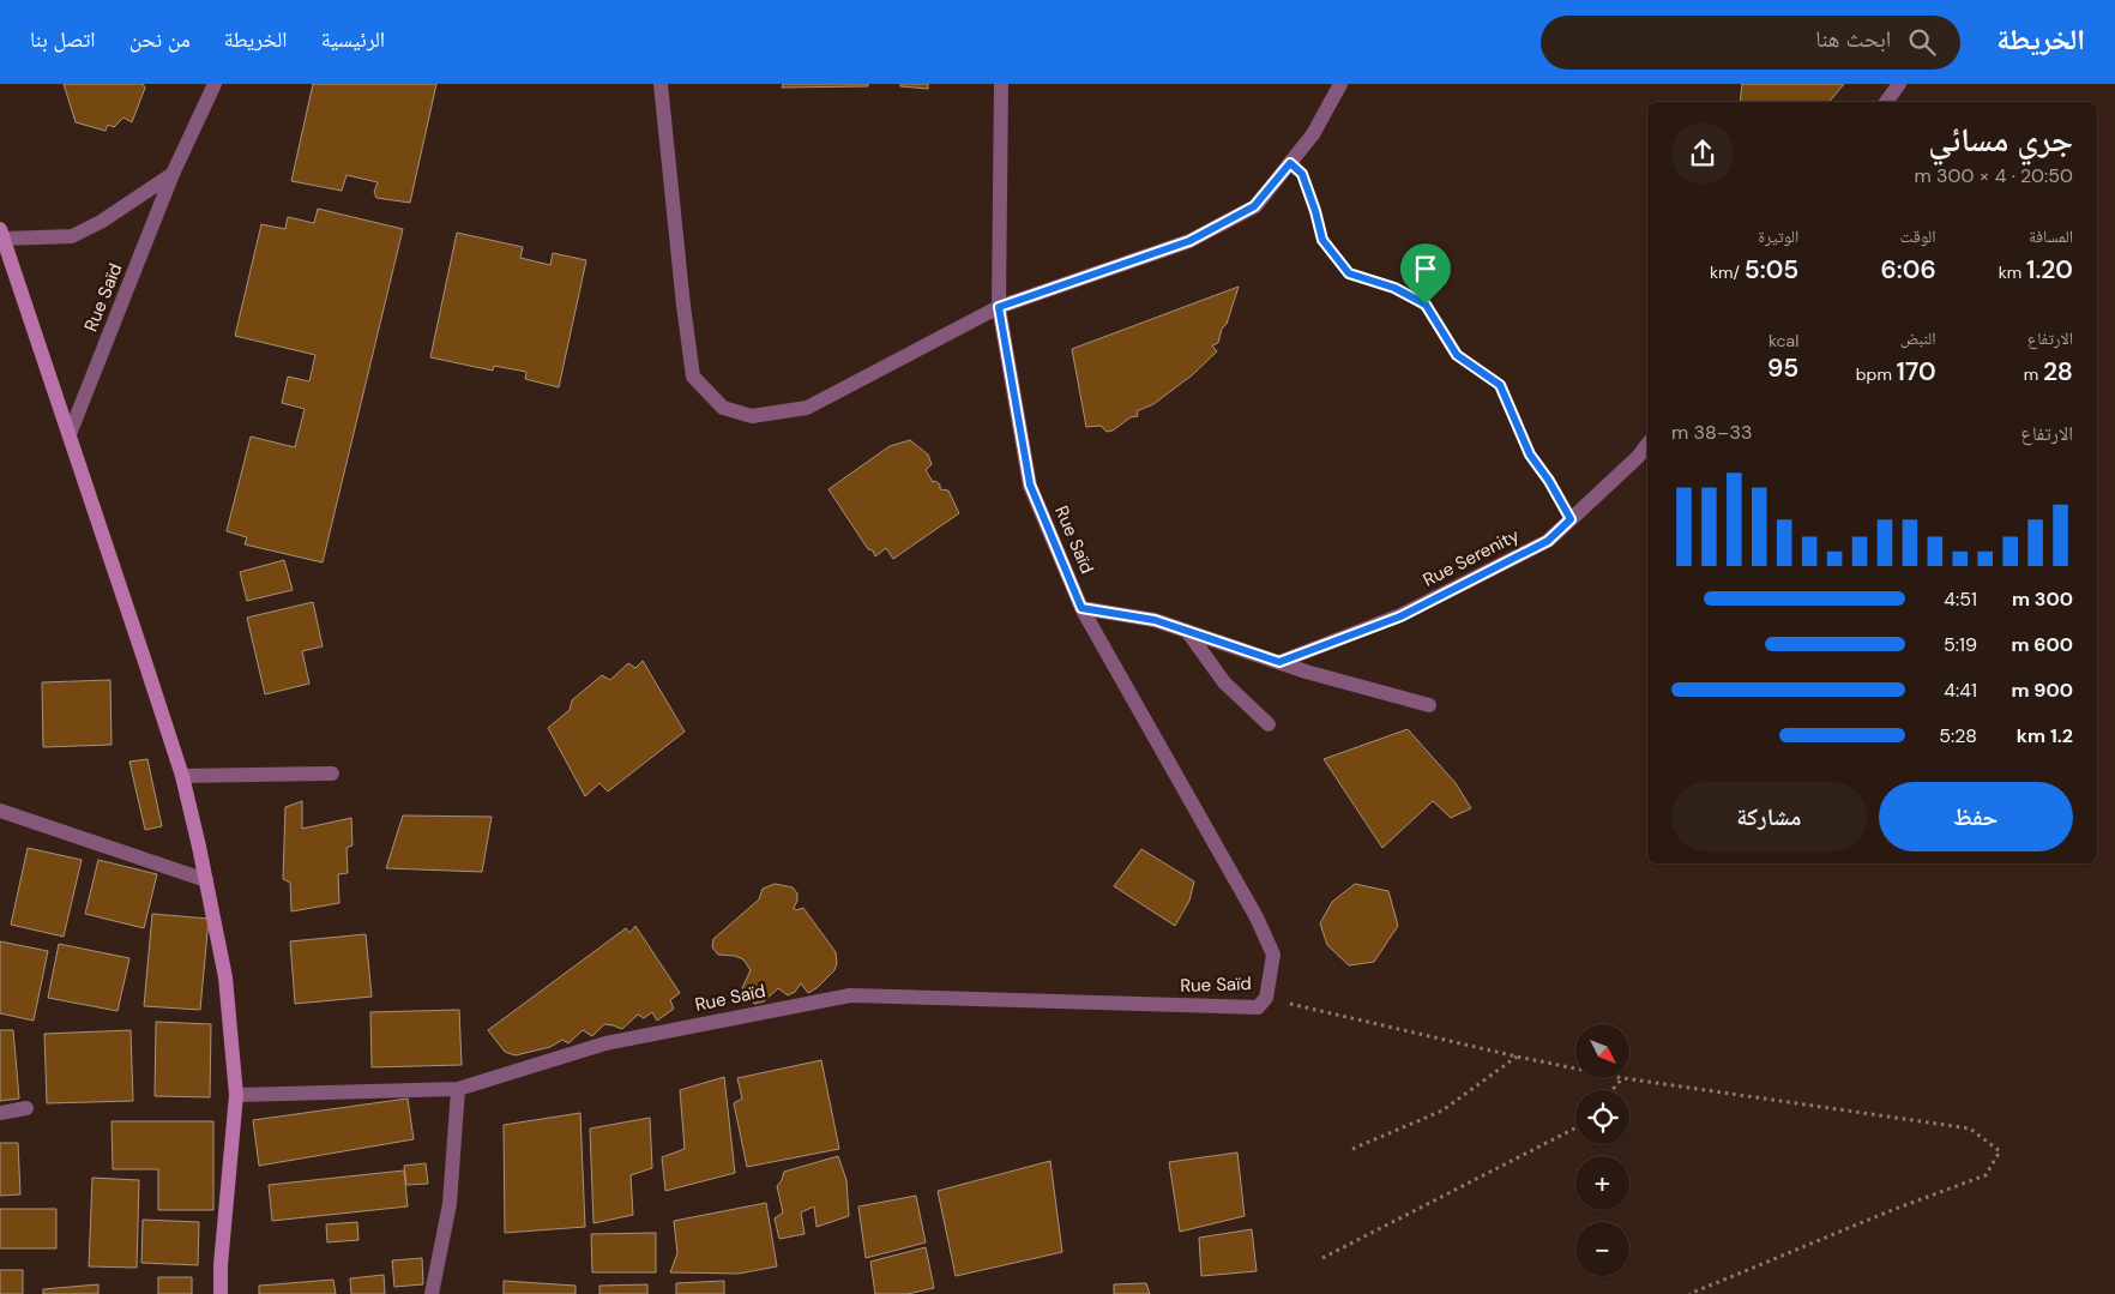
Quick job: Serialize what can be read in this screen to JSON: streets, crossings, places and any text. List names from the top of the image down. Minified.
{"streets":{"street":["Rue Saïd","Rue Serenity"]},"north":"bottom right","page":{"header":"الخريطة","search":"ابحث هنا","nav":["الرئيسية","الخريطة","من نحن","اتصل بنا"],"heading":["جري مسائي","20:50 · 4 × 300 m"],"stats":[["المسافة","1.20 km"],["الوقت","6:06"],["الوتيرة","5:05 /km"],["الارتفاع","28 m"],["النبض","170 bpm"],["kcal","95"]],"chart":["الارتفاع","33–38 m"],"list":[{"name":"300 m","note":"4:51"},{"name":"600 m","note":"5:19"},{"name":"900 m","note":"4:41"},{"name":"1.2 km","note":"5:28"}],"buttons":["حفظ","مشاركة"],"map_buttons":["+","−"]}}
